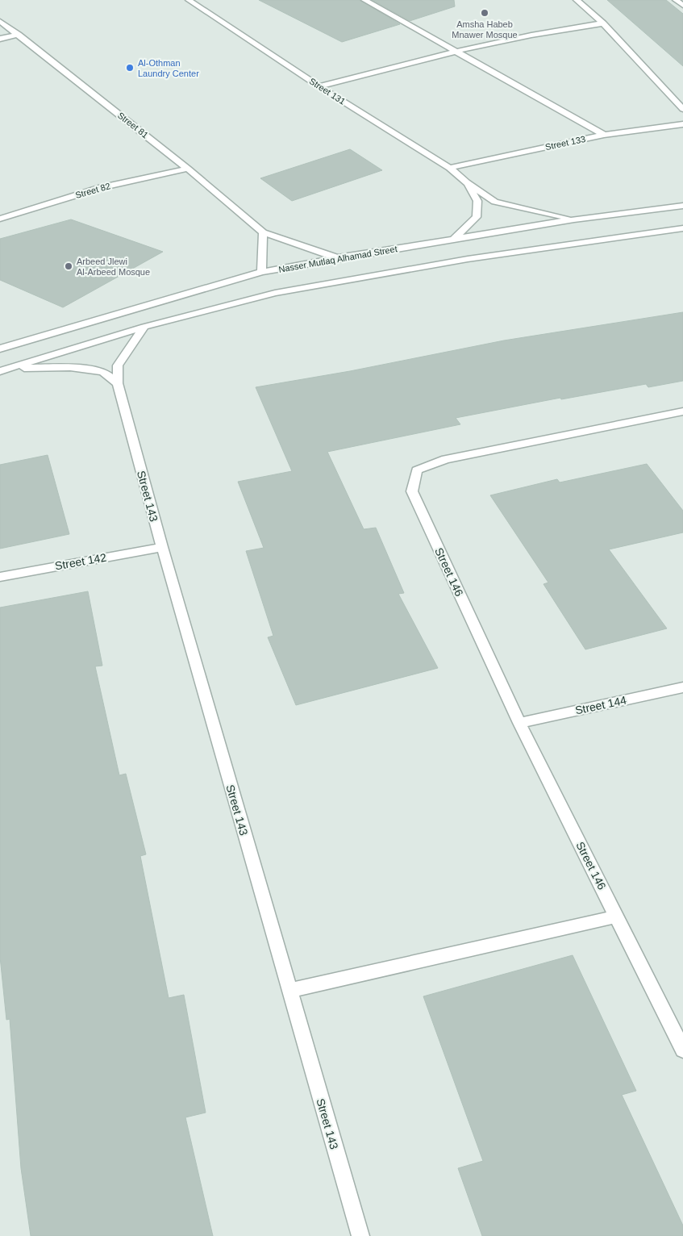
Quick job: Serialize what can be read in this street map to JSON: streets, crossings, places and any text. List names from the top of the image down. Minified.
{"streets":{"street":["Street 131","Street 81","Street 133","Street 82","Nasser Mutlaq Alhamad Street","Street 143","Street 142","Street 146","Street 144"]},"crossings":[["Street 131","Street 133"],["Street 131","Nasser Mutlaq Alhamad Street"],["Street 81","Street 82"],["Street 81","Nasser Mutlaq Alhamad Street"],["Street 143","Street 142"],["Street 146","Street 144"]],"places":["Amsha Habeb Mnawer Mosque","Al-Othman Laundry Center","Arbeed Jlewi Al-Arbeed Mosque"]}
